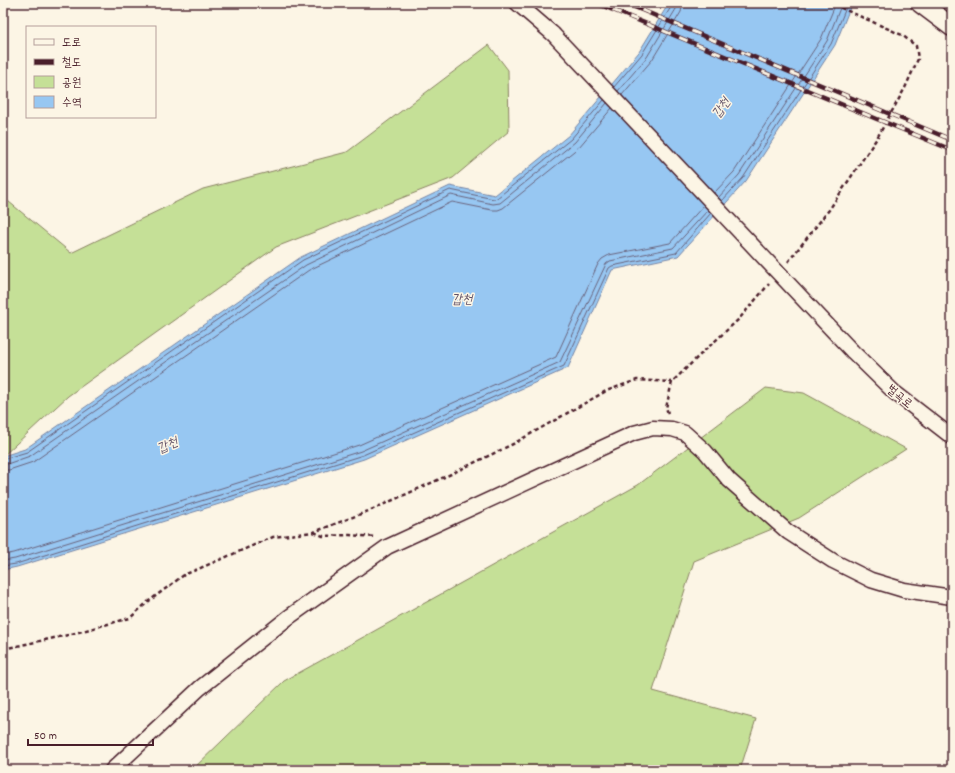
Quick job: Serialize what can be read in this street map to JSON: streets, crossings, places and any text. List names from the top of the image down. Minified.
{"streets":{"street":["벌곡로"]},"water":["갑천"],"legend":["도로","철도","공원","수역"],"scale_bar":"50 m"}
